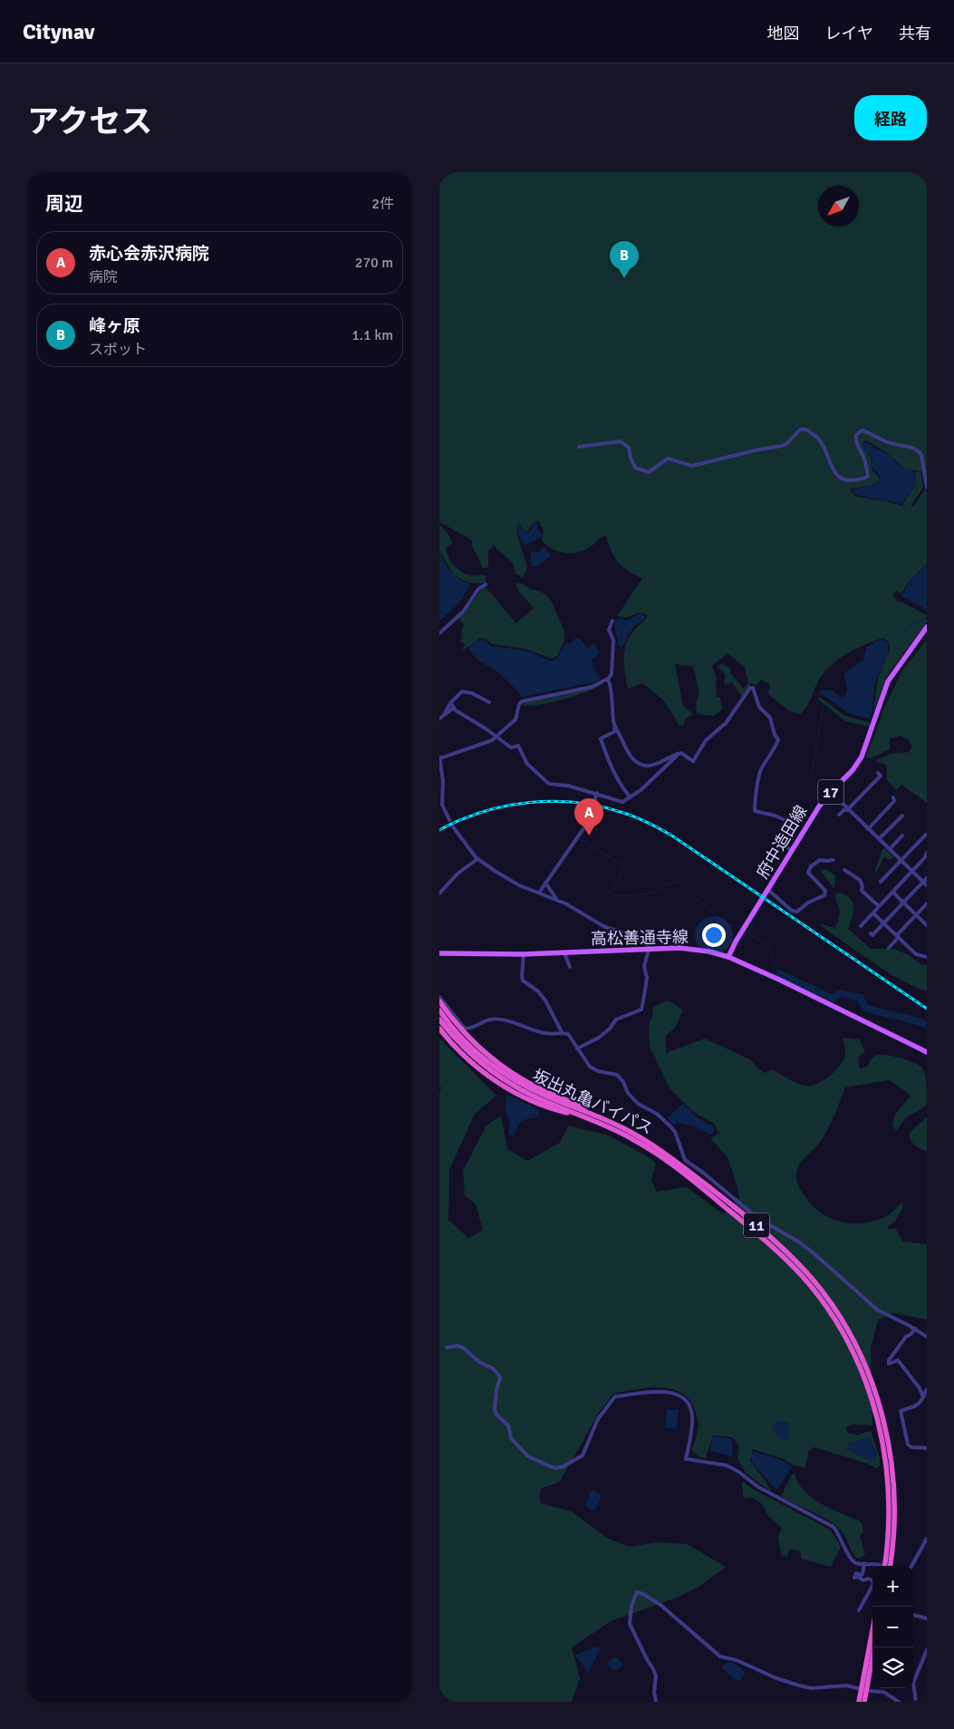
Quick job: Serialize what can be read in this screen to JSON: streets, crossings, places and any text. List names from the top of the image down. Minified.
{"streets":{"highway":["坂出丸亀バイパス","11"],"main road":["17","府中造田線","高松善通寺線"]},"crossings":[["府中造田線","高松善通寺線"],["坂出丸亀バイパス","11"]],"north":"bottom left","page":{"header":"Citynav","nav":["地図","レイヤ","共有"],"title":"アクセス","buttons":"経路","heading":["周辺","2件"],"list":[{"mark":"A","name":"赤心会赤沢病院","note":"病院","value":"270 m"},{"mark":"B","name":"峰ヶ原","note":"スポット","value":"1.1 km"}],"pins":["B","A"],"map_buttons":["+","−"]}}
